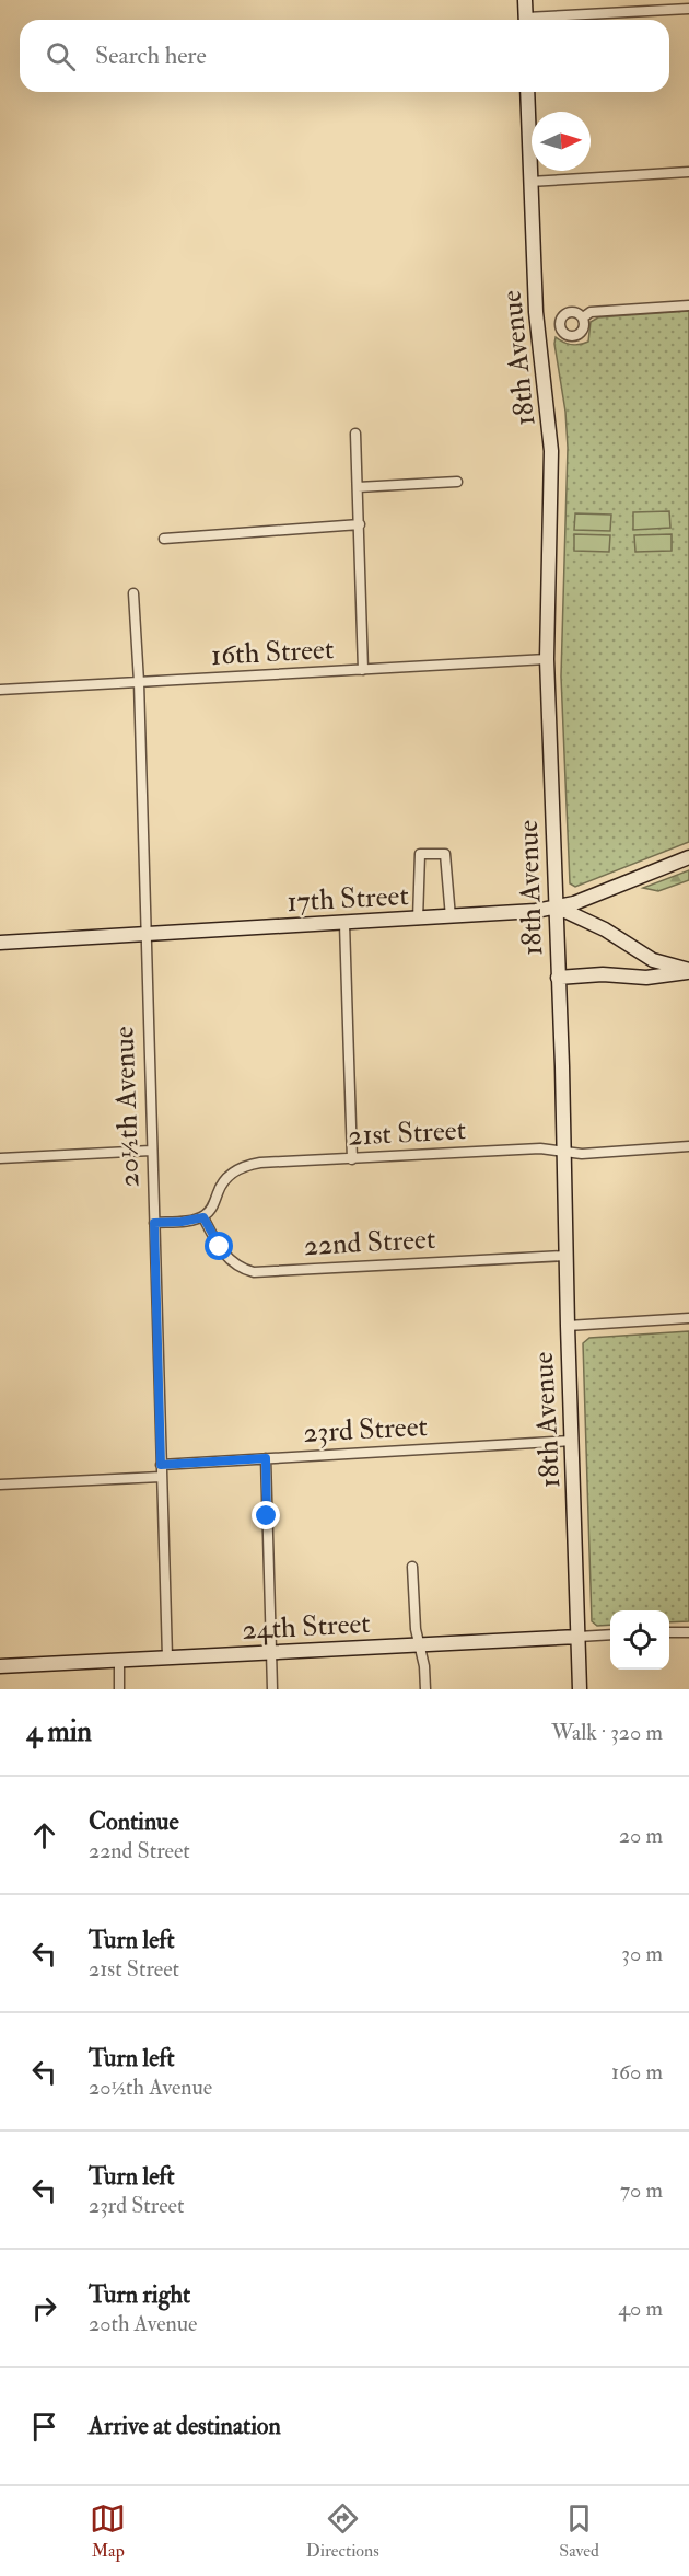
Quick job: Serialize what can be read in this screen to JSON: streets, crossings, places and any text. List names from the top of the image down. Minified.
{"streets":{"street":["18th Avenue","16th Street","17th Street","20½th Avenue","21st Street","22nd Street","23rd Street","24th Street"]},"crossings":[["18th Avenue","16th Street"],["18th Avenue","17th Street"],["18th Avenue","21st Street"],["18th Avenue","22nd Street"],["18th Avenue","23rd Street"],["18th Avenue","24th Street"],["16th Street","20½th Avenue"],["17th Street","20½th Avenue"],["20½th Avenue","23rd Street"],["20½th Avenue","24th Street"],["21st Street","22nd Street"]],"north":"right","page":{"search":"Search here","heading":["4 min","Walk · 320 m"],"list":[["Continue","22nd Street","20 m"],["Turn left","21st Street","30 m"],["Turn left","20½th Avenue","160 m"],["Turn left","23rd Street","70 m"],["Turn right","20th Avenue","40 m"],"Arrive at destination"],"nav":["Map","Directions","Saved"]}}
